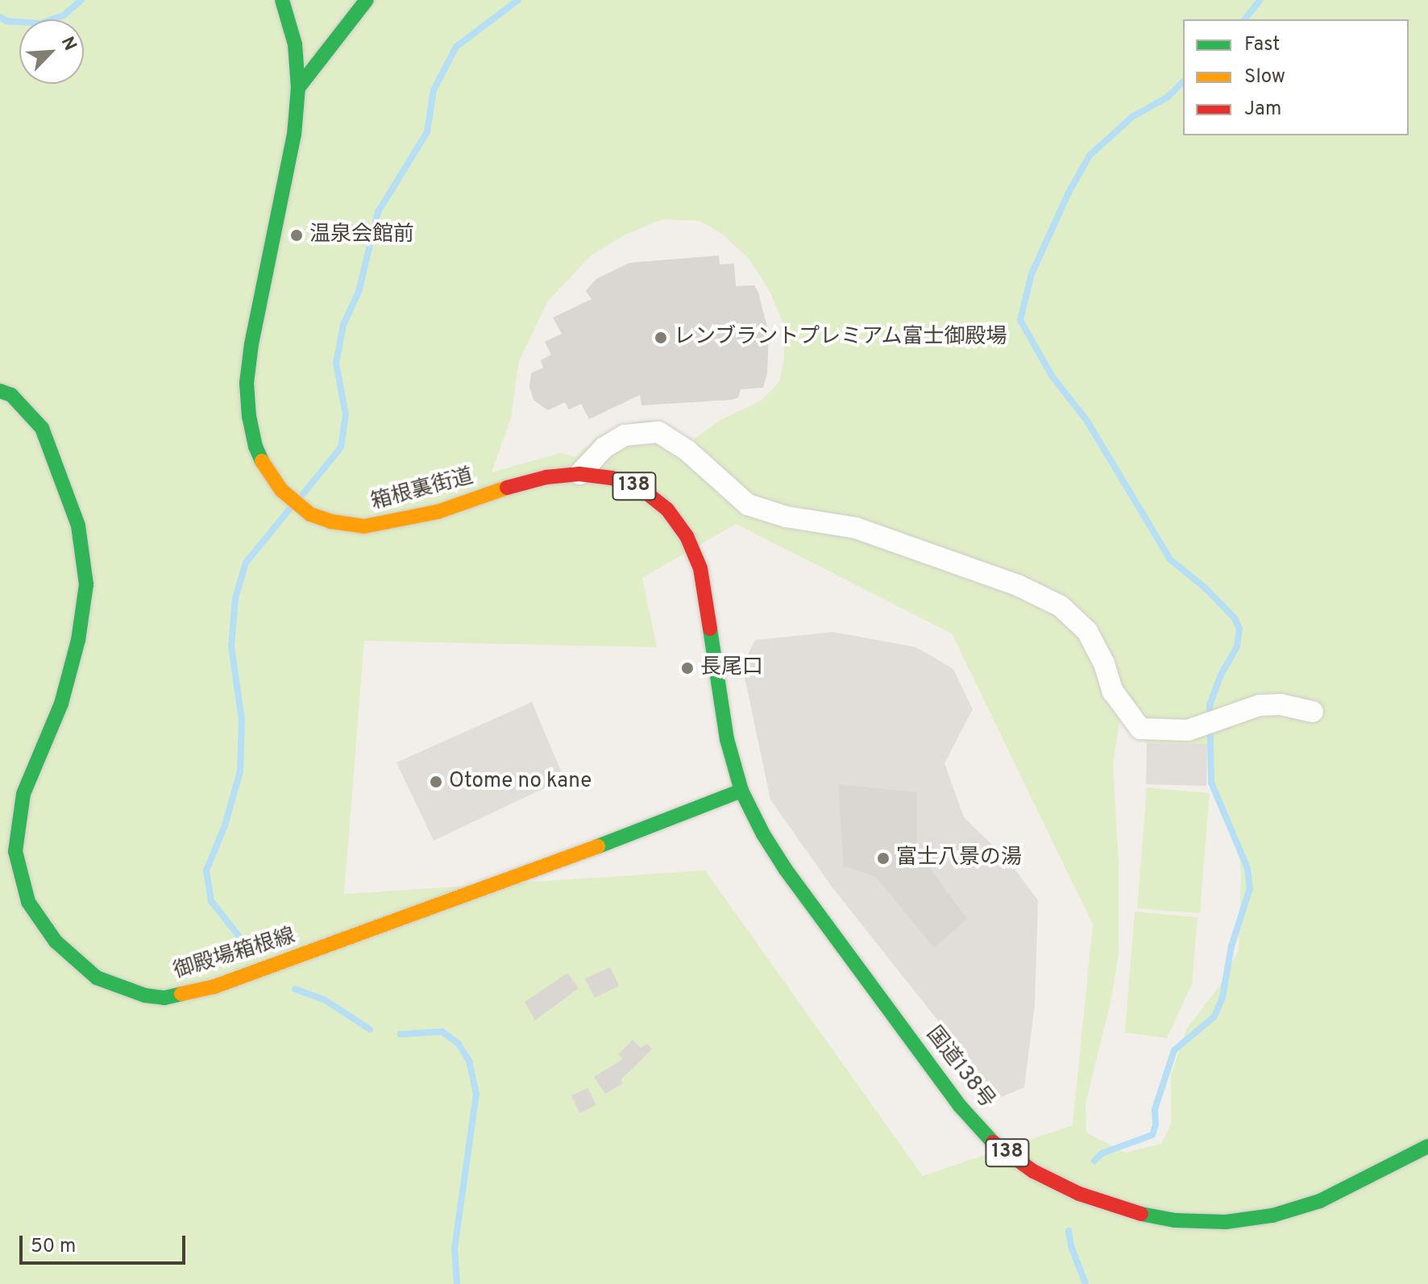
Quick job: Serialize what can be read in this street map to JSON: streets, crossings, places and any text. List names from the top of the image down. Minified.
{"streets":{"main road":["138","箱根裏街道","御殿場箱根線","国道138号"]},"crossings":[["箱根裏街道","御殿場箱根線"],["箱根裏街道","国道138号"],["御殿場箱根線","国道138号"]],"places":["温泉会館前","レンブラントプレミアム富士御殿場","長尾口","Otome no kane","富士八景の湯"],"legend":["Fast","Slow","Jam"],"scale_bar":"50 m","north":"top right"}
